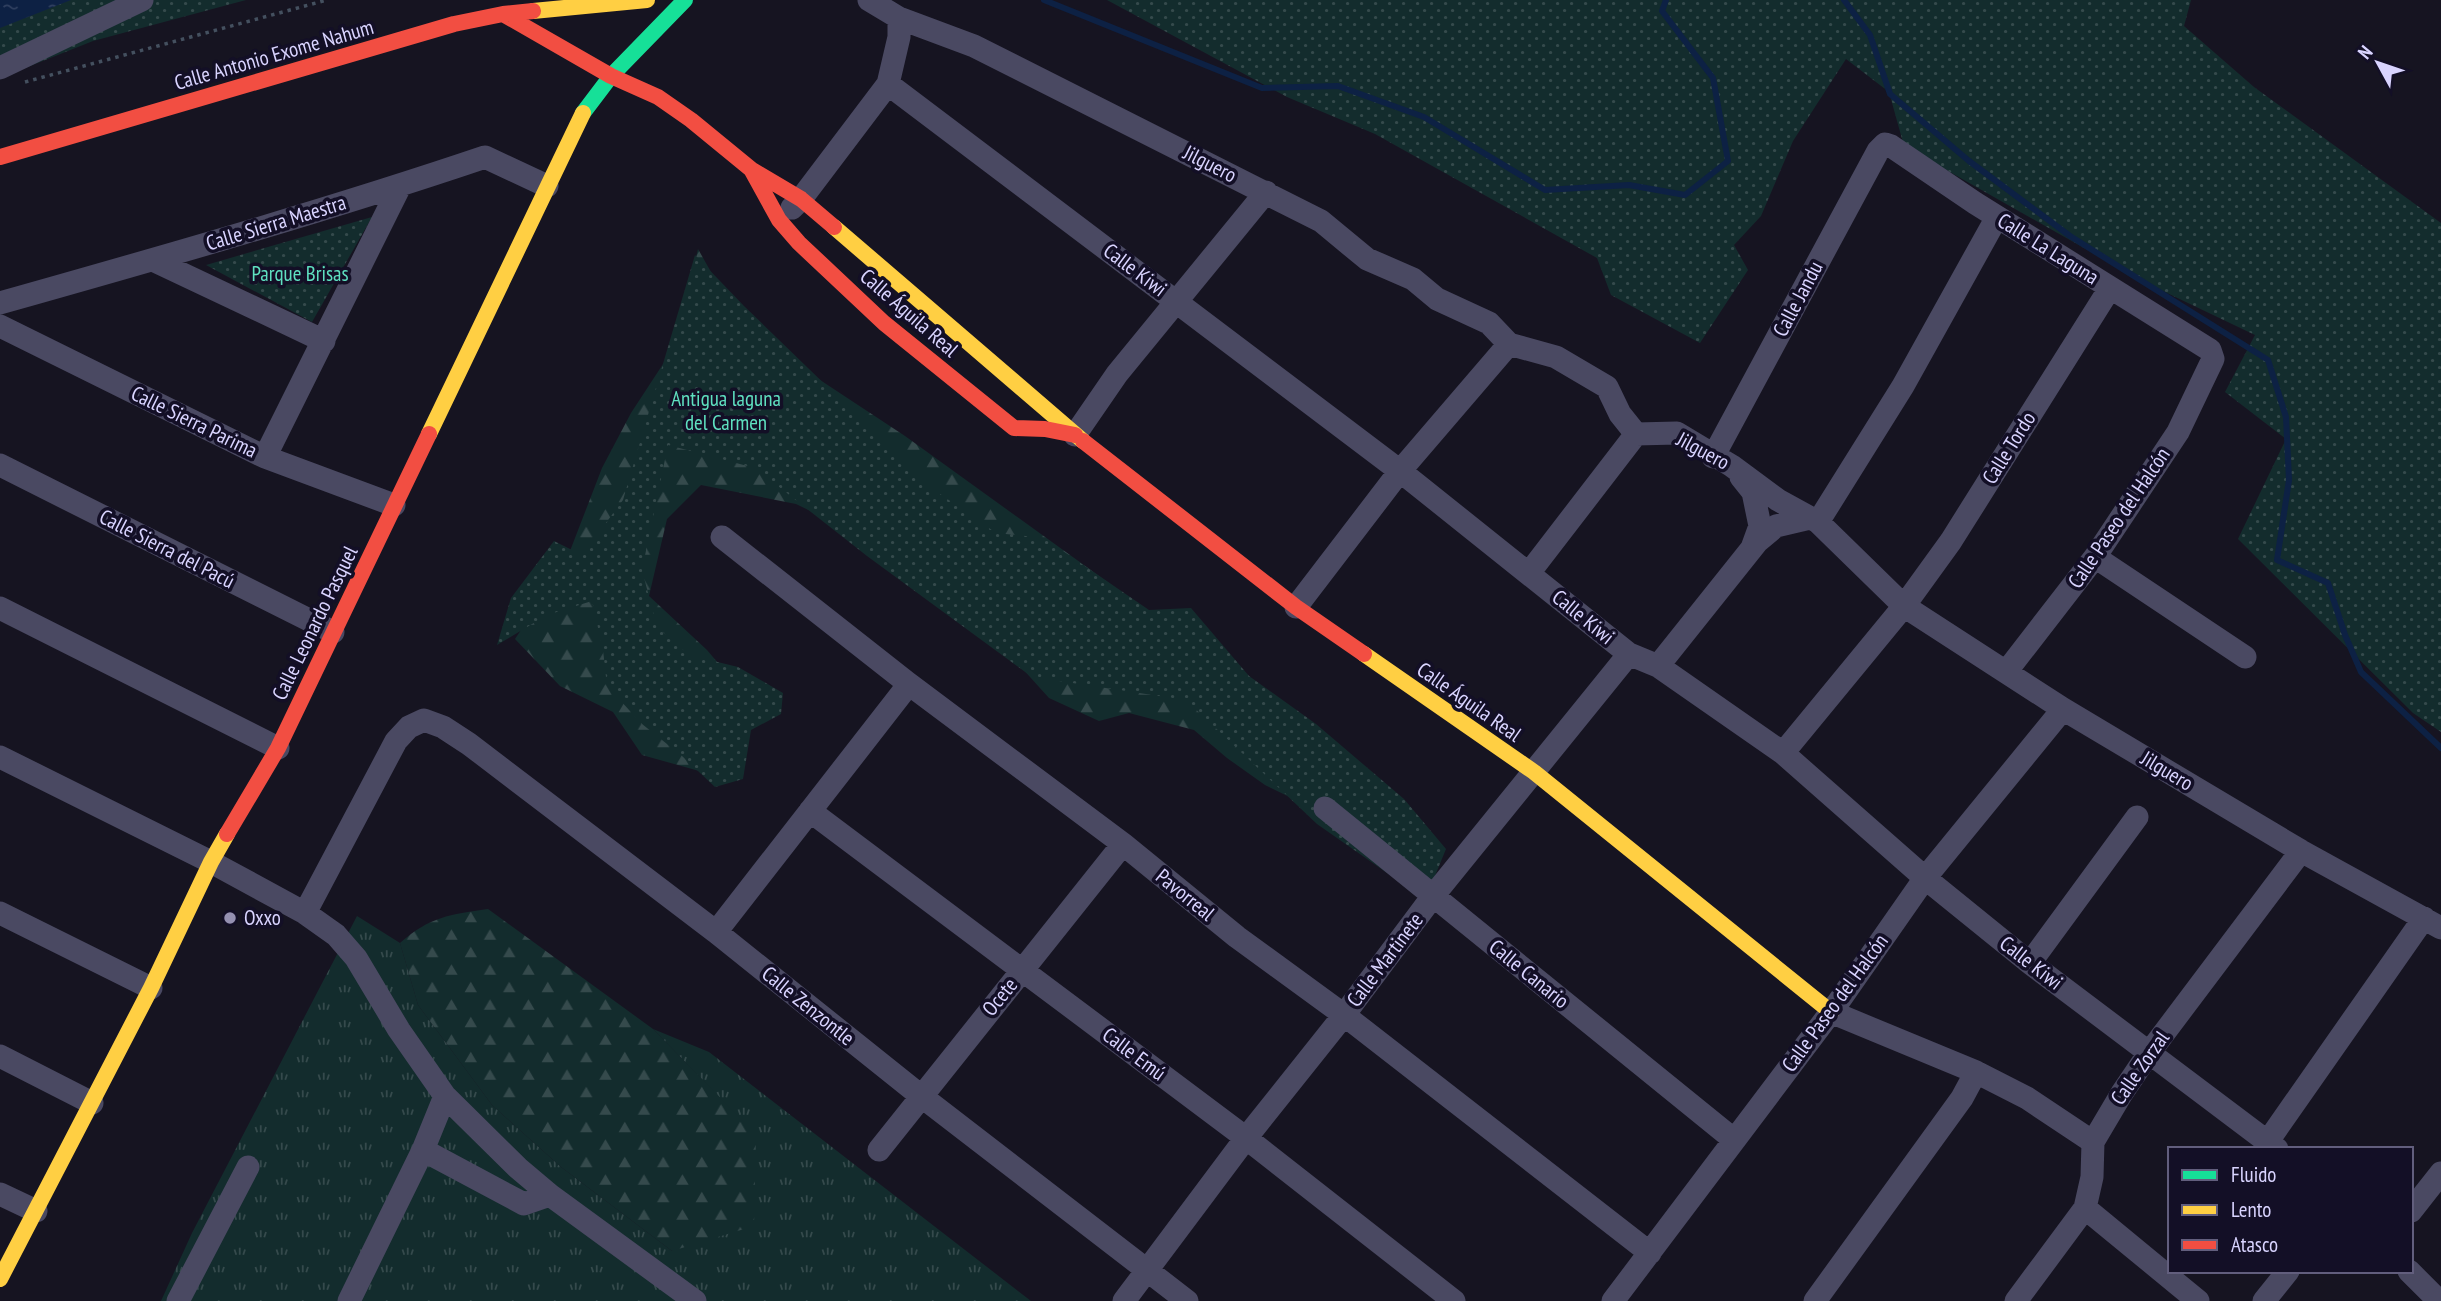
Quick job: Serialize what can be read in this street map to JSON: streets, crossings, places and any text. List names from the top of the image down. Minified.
{"streets":{"street":["Calle Antonio Exome Nahum","Jilguero","Calle Sierra Maestra","Calle La Laguna","Calle Kiwi","Calle Jandu","Calle Águila Real","Calle Sierra Parima","Calle Tordo","Calle Paseo del Halcón","Calle Sierra del Pacú","Calle Leonardo Pasquel","Pavorreal","Calle Martinete","Calle Canario","Ocete","Calle Zenzontle","Calle Emú","Calle Zorzal"]},"crossings":[["Calle Antonio Exome Nahum","Calle Águila Real"],["Jilguero","Calle Jandu"],["Jilguero","Calle Tordo"],["Jilguero","Calle Paseo del Halcón"],["Jilguero","Calle Zorzal"],["Calle Sierra Maestra","Calle Leonardo Pasquel"],["Calle La Laguna","Calle Jandu"],["Calle La Laguna","Calle Tordo"],["Calle La Laguna","Calle Paseo del Halcón"],["Calle Kiwi","Calle Tordo"],["Calle Kiwi","Calle Paseo del Halcón"],["Calle Kiwi","Calle Martinete"],["Calle Kiwi","Calle Zorzal"],["Calle Águila Real","Calle Paseo del Halcón"],["Calle Águila Real","Calle Leonardo Pasquel"],["Calle Águila Real","Calle Martinete"],["Calle Sierra Parima","Calle Leonardo Pasquel"],["Calle Paseo del Halcón","Pavorreal"],["Calle Paseo del Halcón","Calle Canario"],["Calle Sierra del Pacú","Calle Leonardo Pasquel"],["Pavorreal","Calle Martinete"],["Pavorreal","Ocete"],["Calle Martinete","Calle Canario"],["Calle Martinete","Calle Zenzontle"],["Calle Martinete","Calle Emú"],["Ocete","Calle Zenzontle"],["Ocete","Calle Emú"]],"parks":["Parque Brisas","Antigua laguna del Carmen"],"places":["Oxxo"],"legend":["Fluido","Lento","Atasco"],"north":"top left"}
